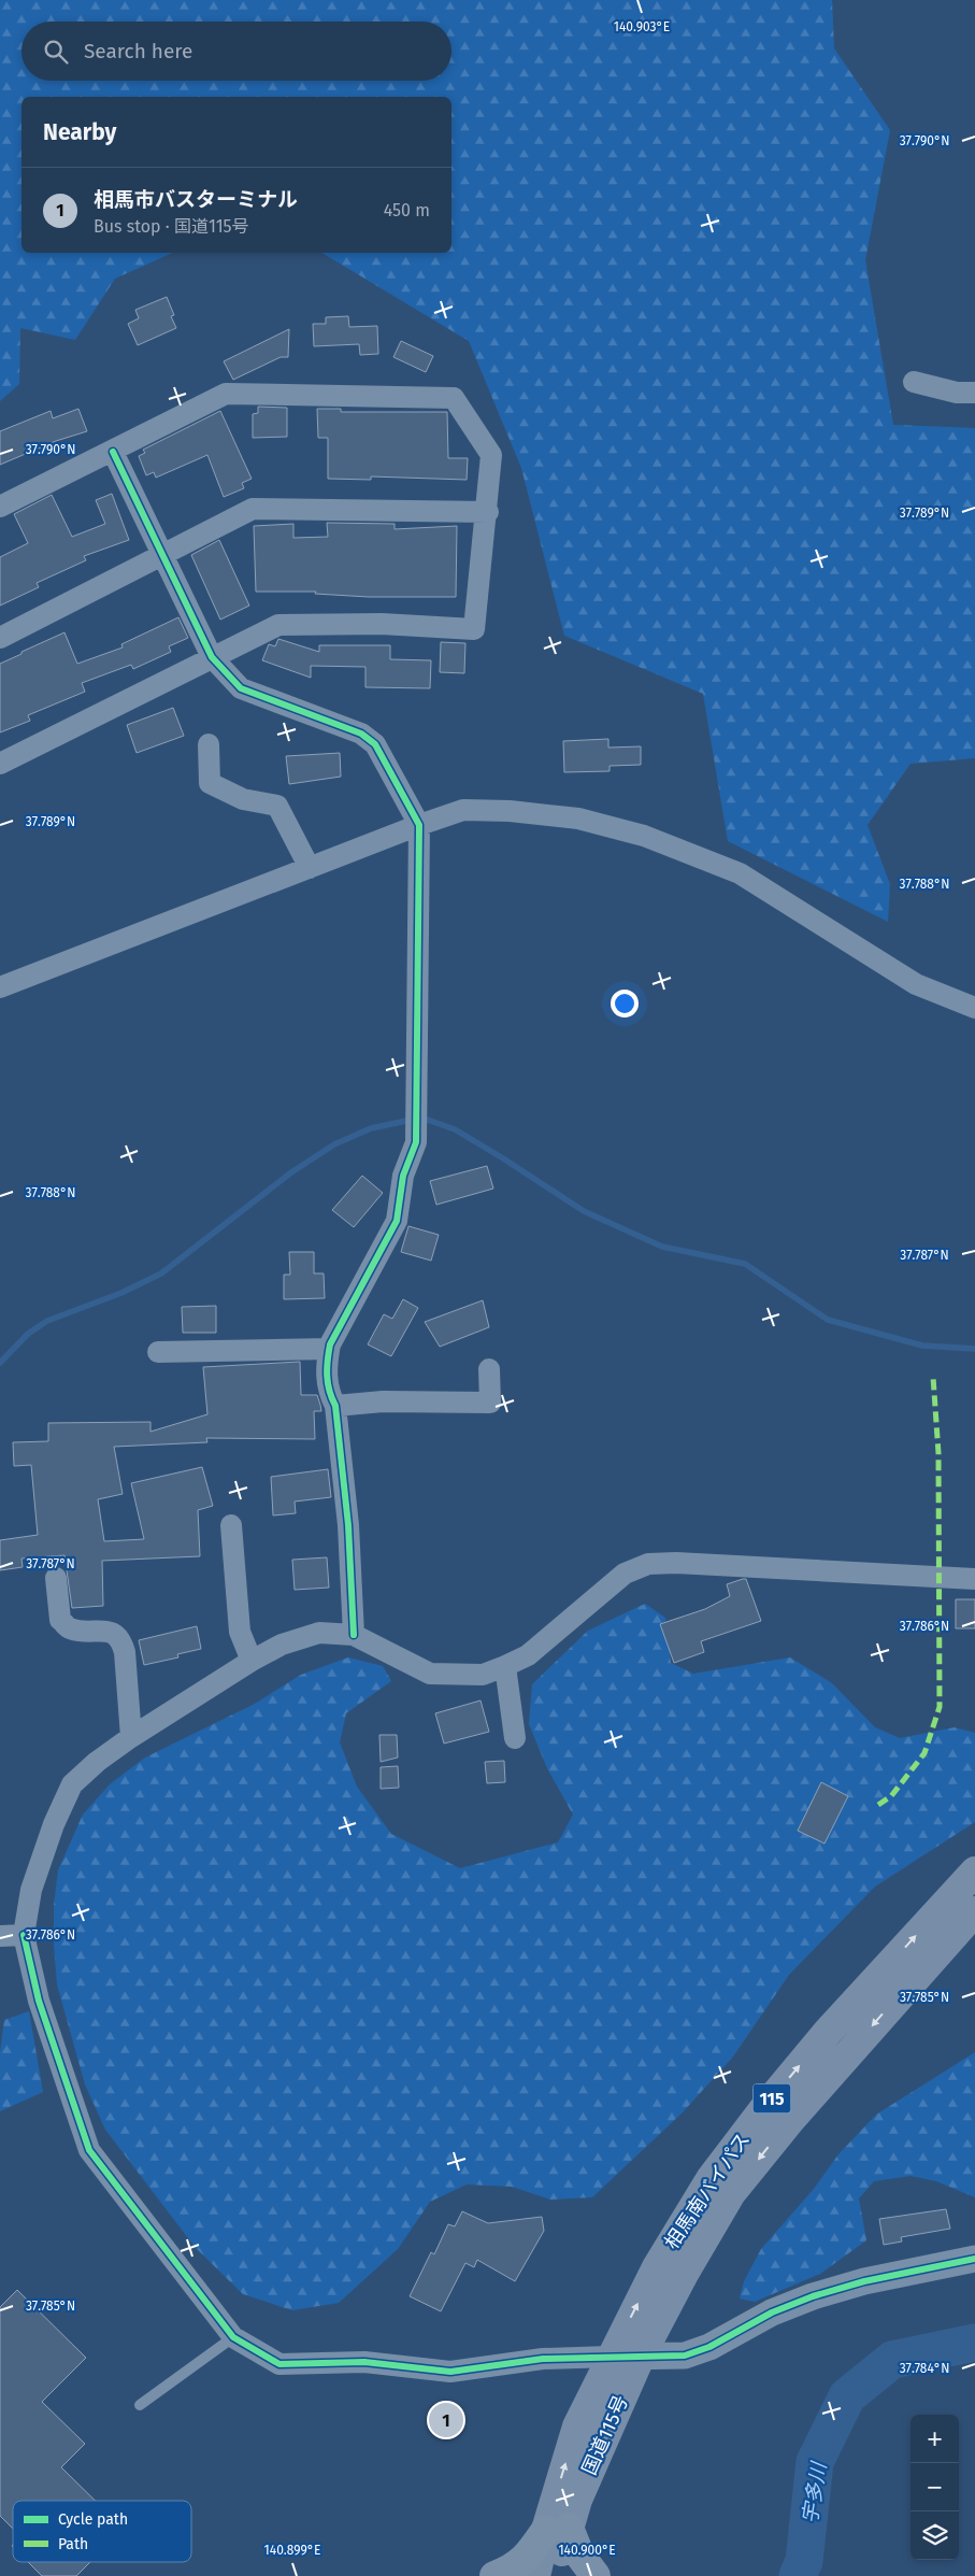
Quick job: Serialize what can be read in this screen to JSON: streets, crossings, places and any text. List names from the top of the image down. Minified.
{"streets":{"highway":["115","相馬南バイパス","国道115号"]},"crossings":[["相馬南バイパス","国道115号"]],"water":["宇多川"],"legend":["Cycle path","Path"],"page":{"search":"Search here","heading":"Nearby","list":[{"mark":"1","name":"相馬市バスターミナル","note":"Bus stop · 国道115号","value":"450 m"}],"pins":"1","map_buttons":["+","−"]},"coordinates":["140.903°E","37.790°N","37.789°N","37.788°N","37.787°N","37.786°N","37.785°N","37.784°N","140.899°E","140.900°E"]}
